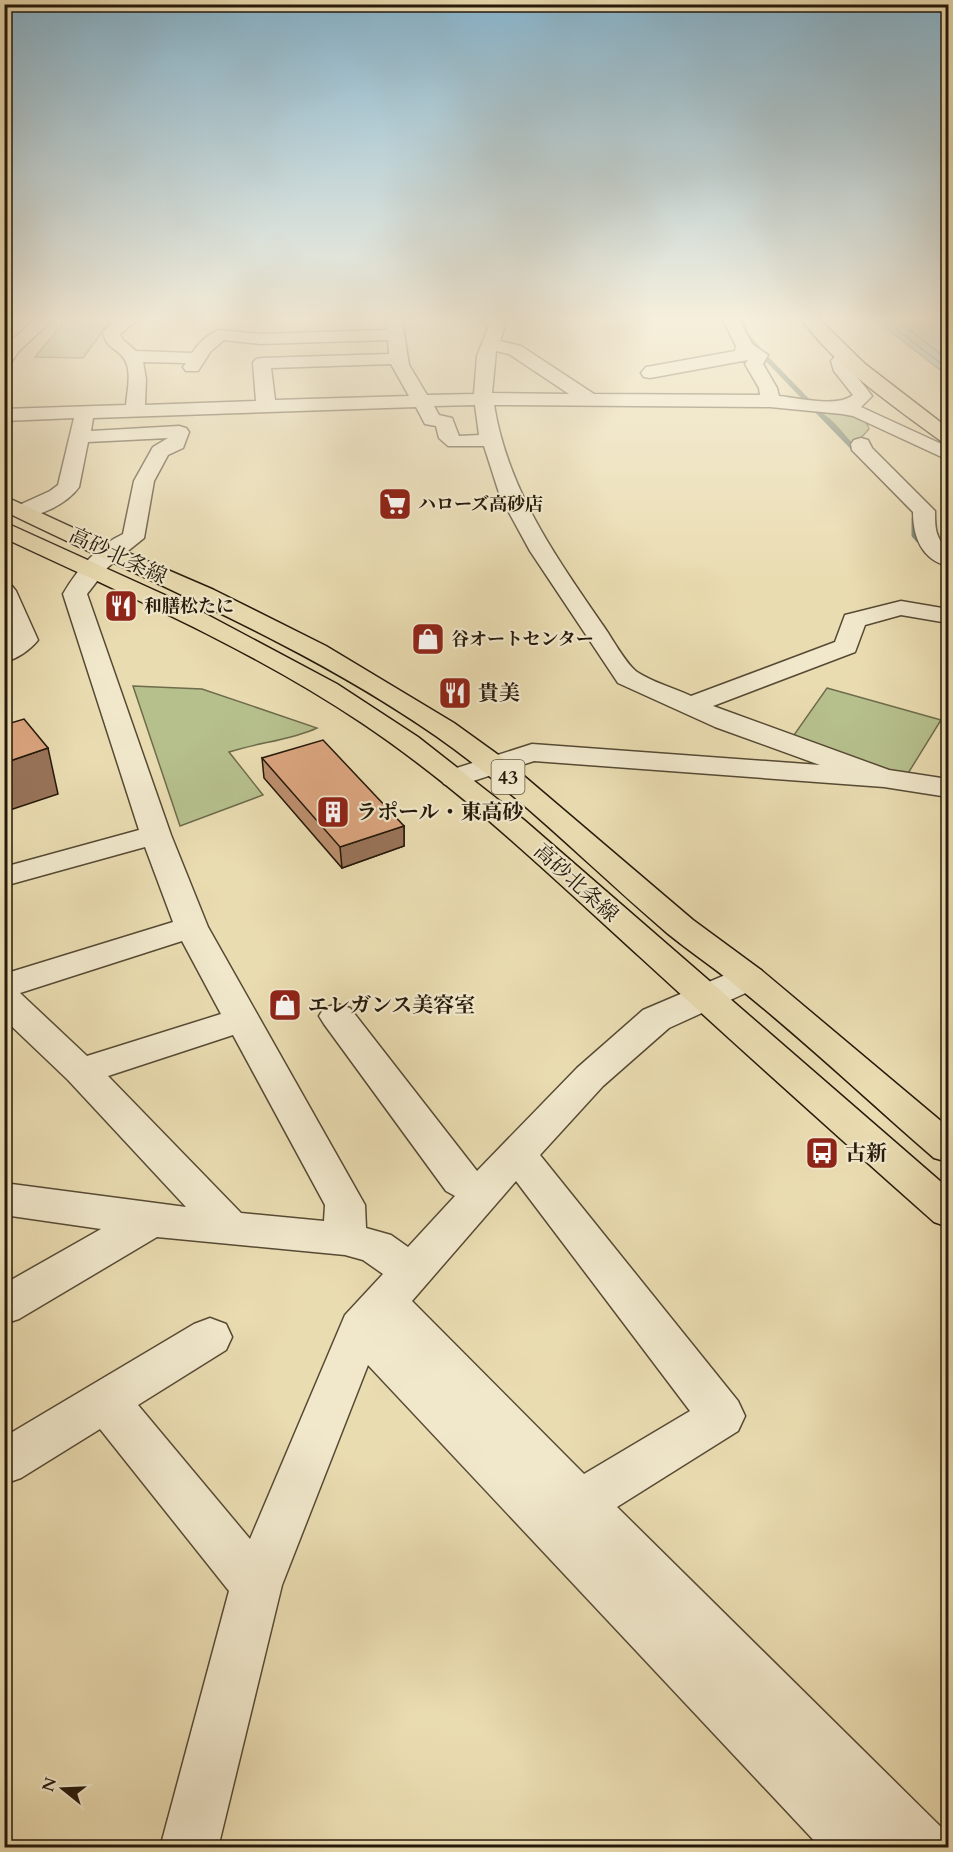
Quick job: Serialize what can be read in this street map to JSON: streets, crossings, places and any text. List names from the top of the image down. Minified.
{"streets":{"main road":["高砂北条線","43"]},"places":{"supermarket":["ハローズ高砂店"],"restaurant":["和膳松たに","貴美"],"shop":["谷オートセンター","エレガンス美容室"],"building":["ラポール・東高砂"],"bus stop":["古新"]},"north":"left"}
